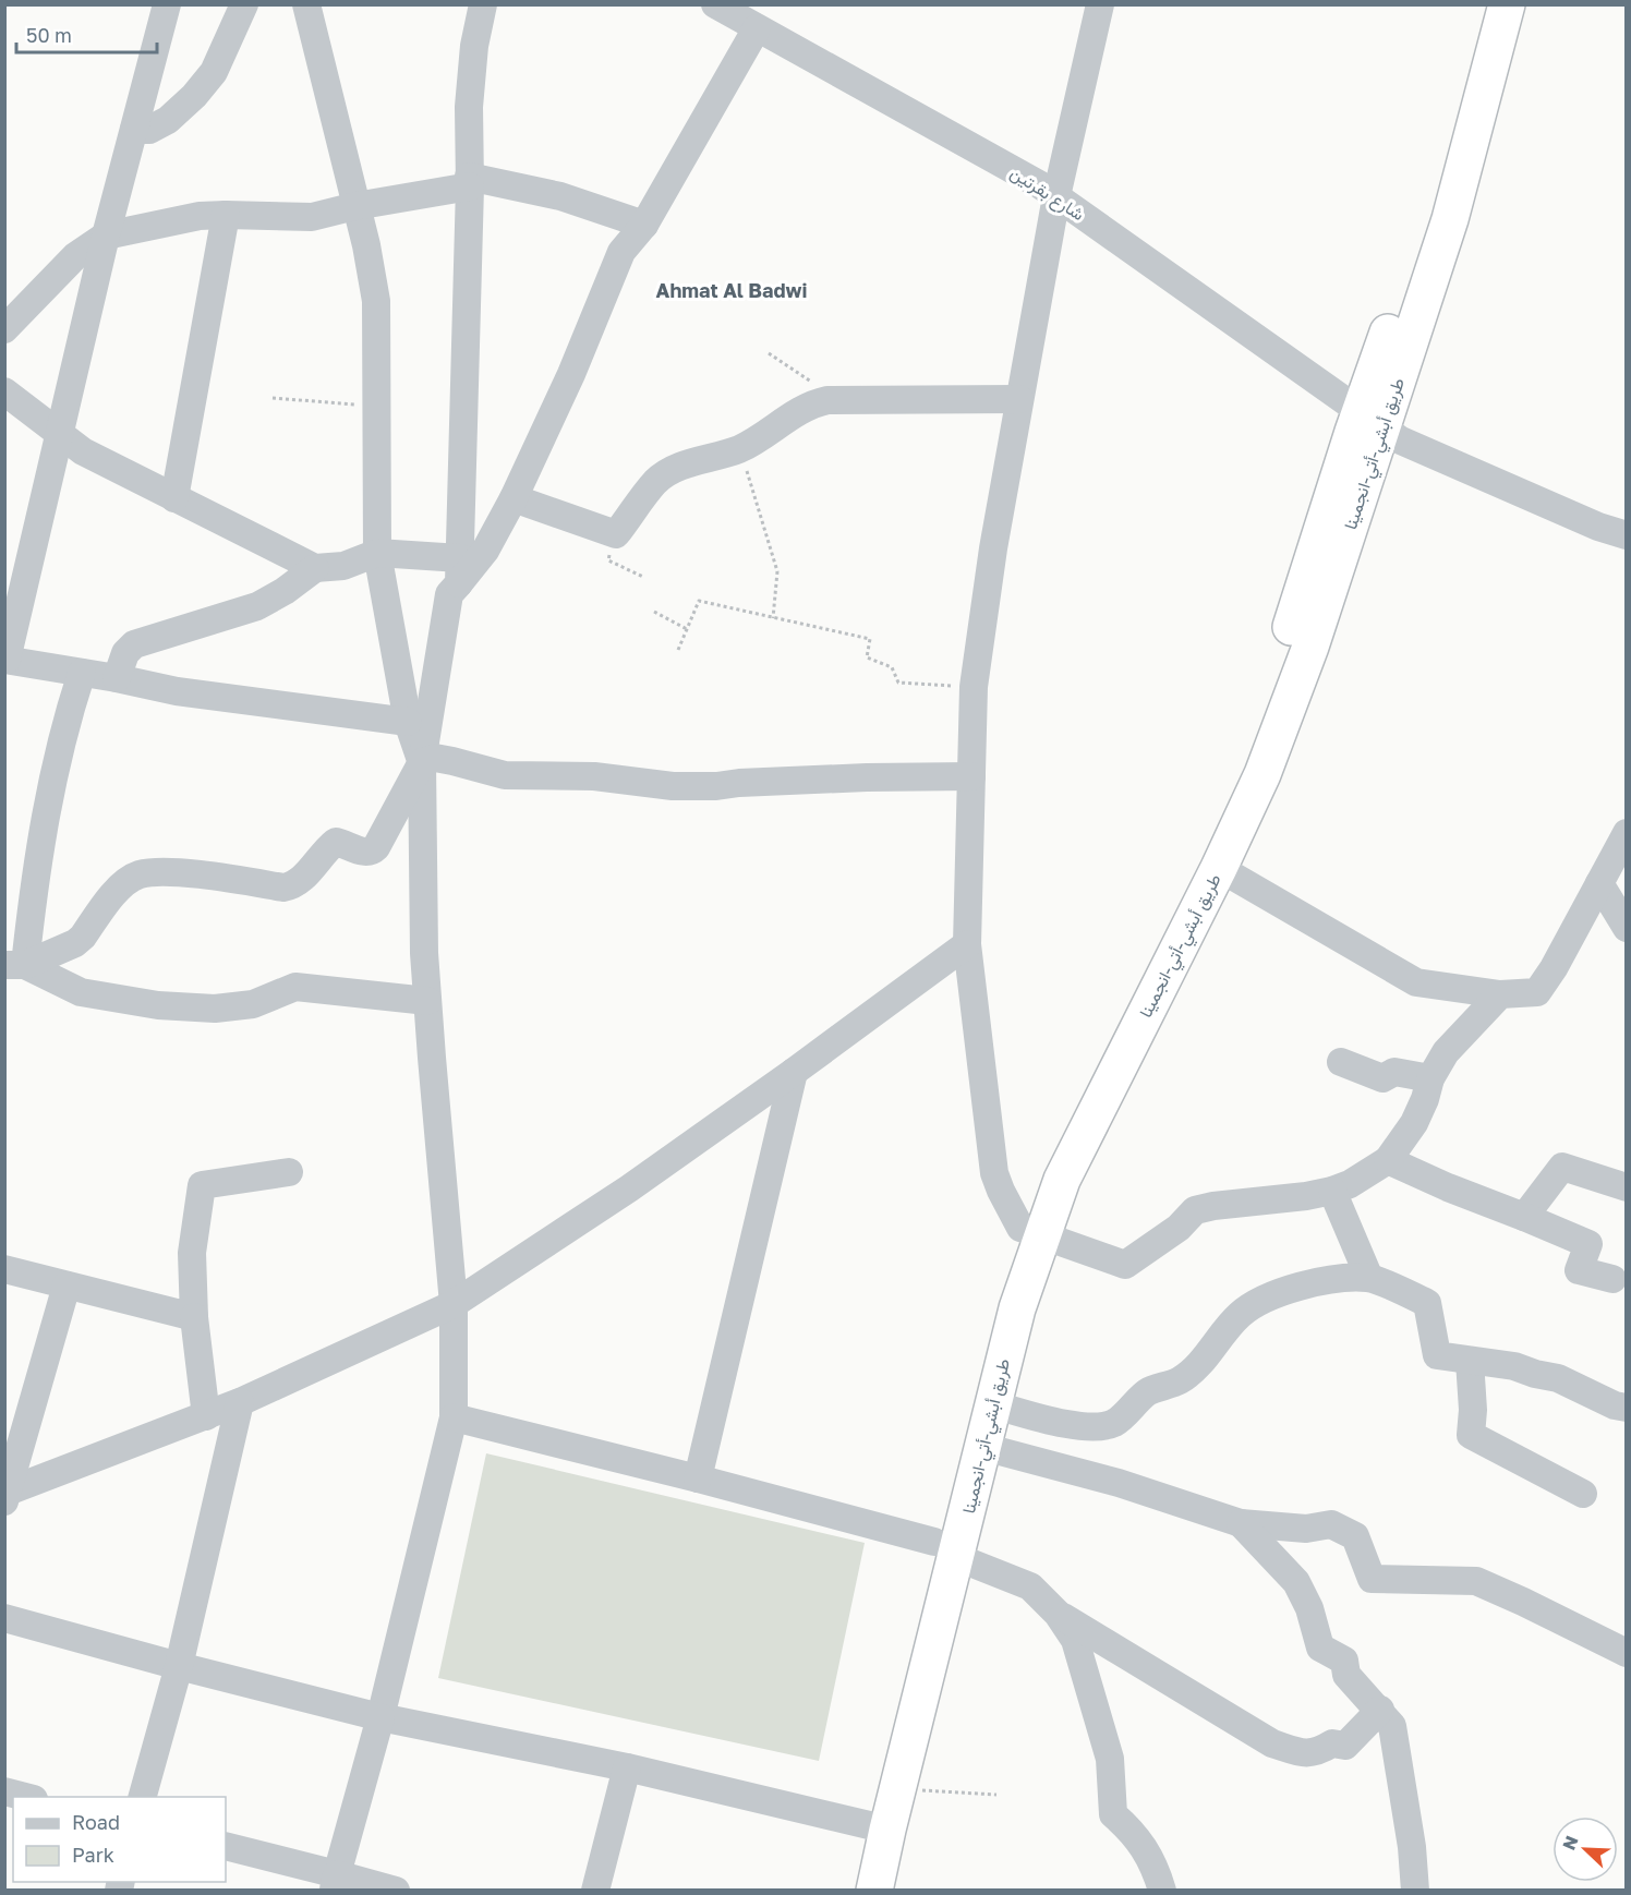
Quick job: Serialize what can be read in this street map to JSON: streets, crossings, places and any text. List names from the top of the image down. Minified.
{"streets":{"highway":["طريق أبشي-أتي-انجمينا"],"street":["شارع بقرتين"]},"crossings":[["شارع بقرتين","طريق أبشي-أتي-انجمينا"]],"districts":["Ahmat Al Badwi"],"legend":["Road","Park"],"scale_bar":"50 m","north":"top left"}
